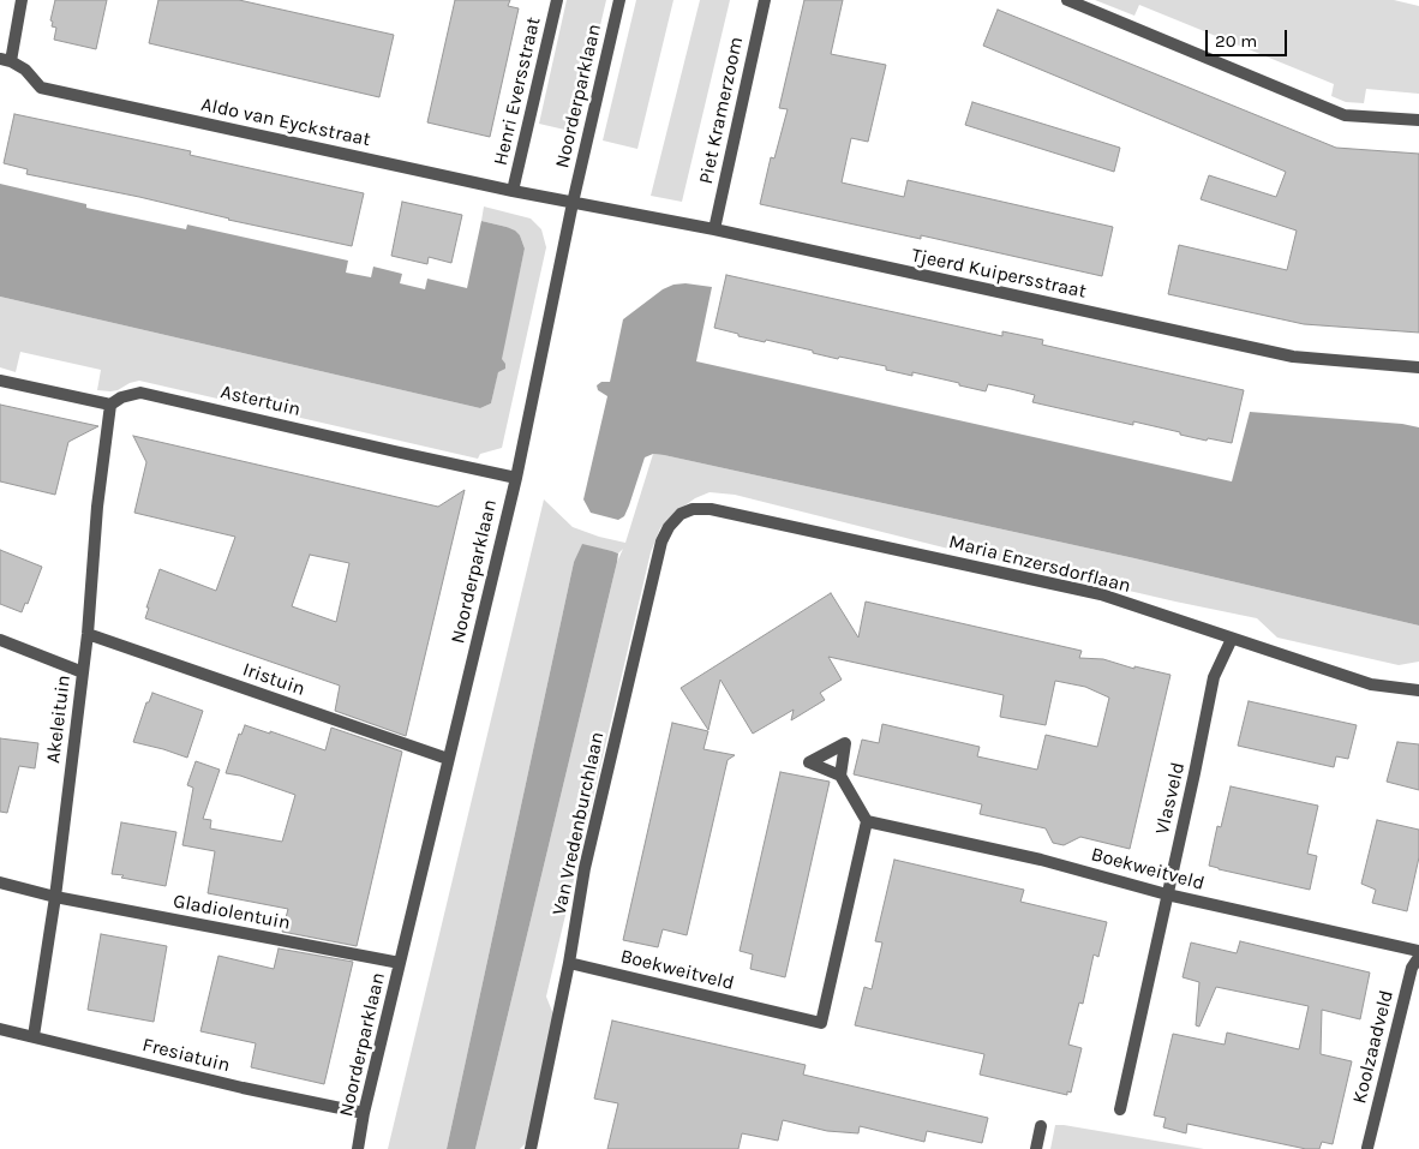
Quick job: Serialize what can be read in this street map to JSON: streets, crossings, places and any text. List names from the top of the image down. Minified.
{"streets":{"street":["Henri Eversstraat","Noorderparklaan","Piet Kramerzoom","Aldo van Eyckstraat","Tjeerd Kuipersstraat","Astertuin","Maria Enzersdorflaan","Iristuin","Akeleituin","Vlasveld","Van Vredenburchlaan","Boekweitveld","Gladiolentuin","Koolzaadveld","Fresiatuin"]},"crossings":[["Henri Eversstraat","Aldo van Eyckstraat"],["Noorderparklaan","Aldo van Eyckstraat"],["Noorderparklaan","Tjeerd Kuipersstraat"],["Noorderparklaan","Astertuin"],["Noorderparklaan","Iristuin"],["Noorderparklaan","Gladiolentuin"],["Noorderparklaan","Fresiatuin"],["Piet Kramerzoom","Tjeerd Kuipersstraat"],["Aldo van Eyckstraat","Tjeerd Kuipersstraat"],["Astertuin","Akeleituin"],["Maria Enzersdorflaan","Vlasveld"],["Maria Enzersdorflaan","Van Vredenburchlaan"],["Iristuin","Akeleituin"],["Akeleituin","Gladiolentuin"],["Akeleituin","Fresiatuin"],["Vlasveld","Boekweitveld"],["Van Vredenburchlaan","Boekweitveld"]],"scale_bar":"20 m"}
